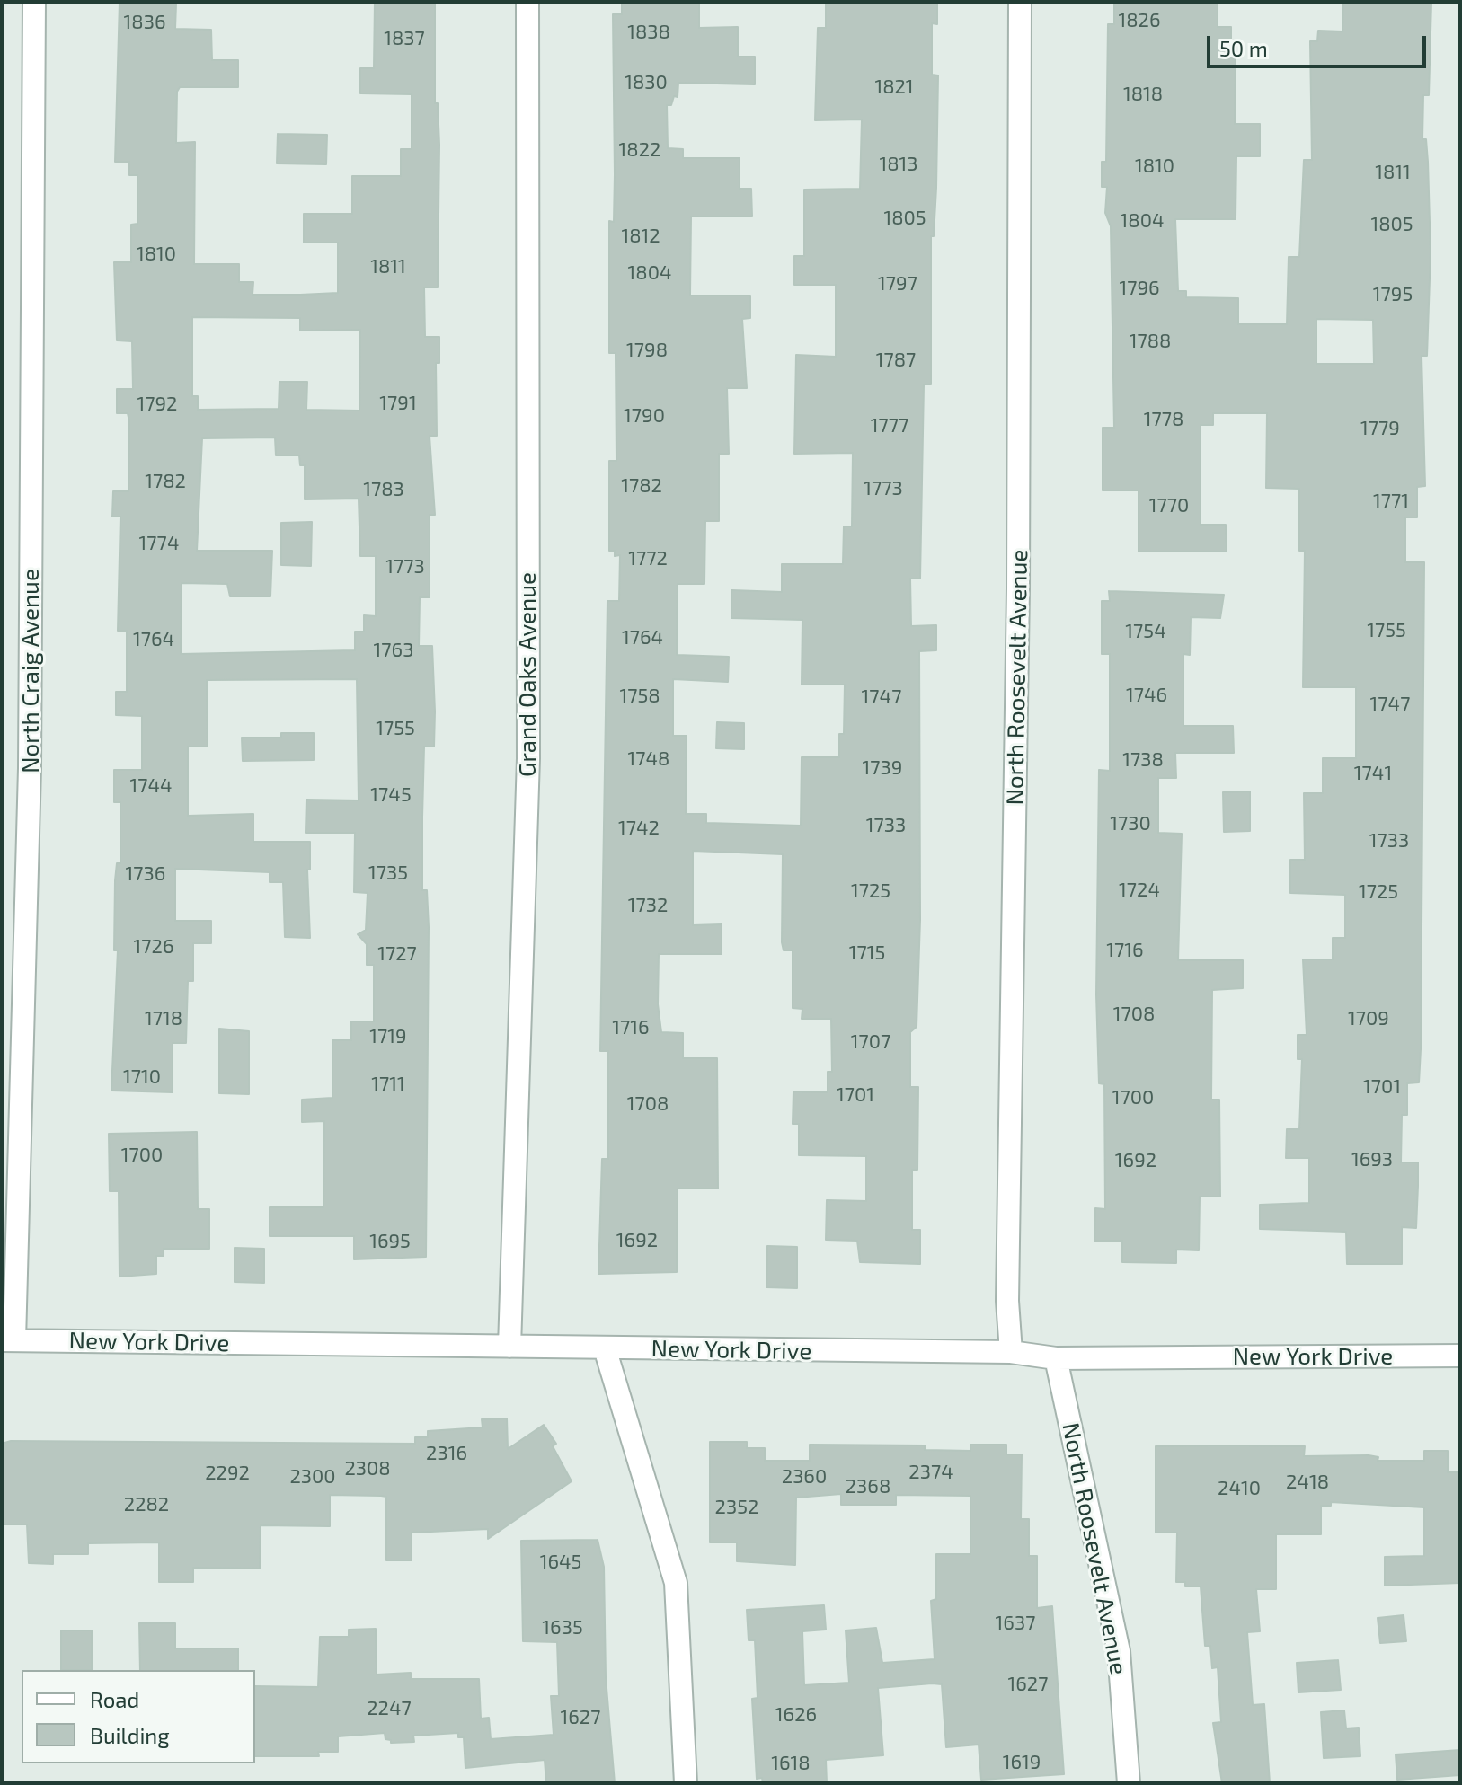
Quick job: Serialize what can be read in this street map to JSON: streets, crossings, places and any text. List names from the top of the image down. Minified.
{"streets":{"street":["North Craig Avenue","Grand Oaks Avenue","North Roosevelt Avenue","New York Drive"]},"crossings":[["North Craig Avenue","New York Drive"],["Grand Oaks Avenue","New York Drive"],["North Roosevelt Avenue","New York Drive"]],"house_numbers":["1826","1836","1838","1837","1830","1821","1818","1822","1813","1810","1811","1805","1804","1805","1812","1810","1811","1804","1797","1796","1795","1788","1798","1787","1791","1792","1790","1778","1777","1779","1782","1782","1773","1783","1771","1770","1774","1772","1773","1755","1754","1764","1764","1763","1746","1758","1747","1747","1755","1748","1738","1739","1741","1744","1745","1730","1733","1742","1733","1735","1736","1724","1725","1725","1732","1726","1716","1715","1727","1708","1718","1709","1716","1719","1707","1710","1711","1701","1701","1700","1708","1700","1693","1692","1692","1695","2316","2308","2374","2292","2300","2360","2418","2368","2410","2282","2352","1645","1637","1635","1627","2247","1626","1627","1619","1618"],"legend":["Road","Building"],"scale_bar":"50 m"}
